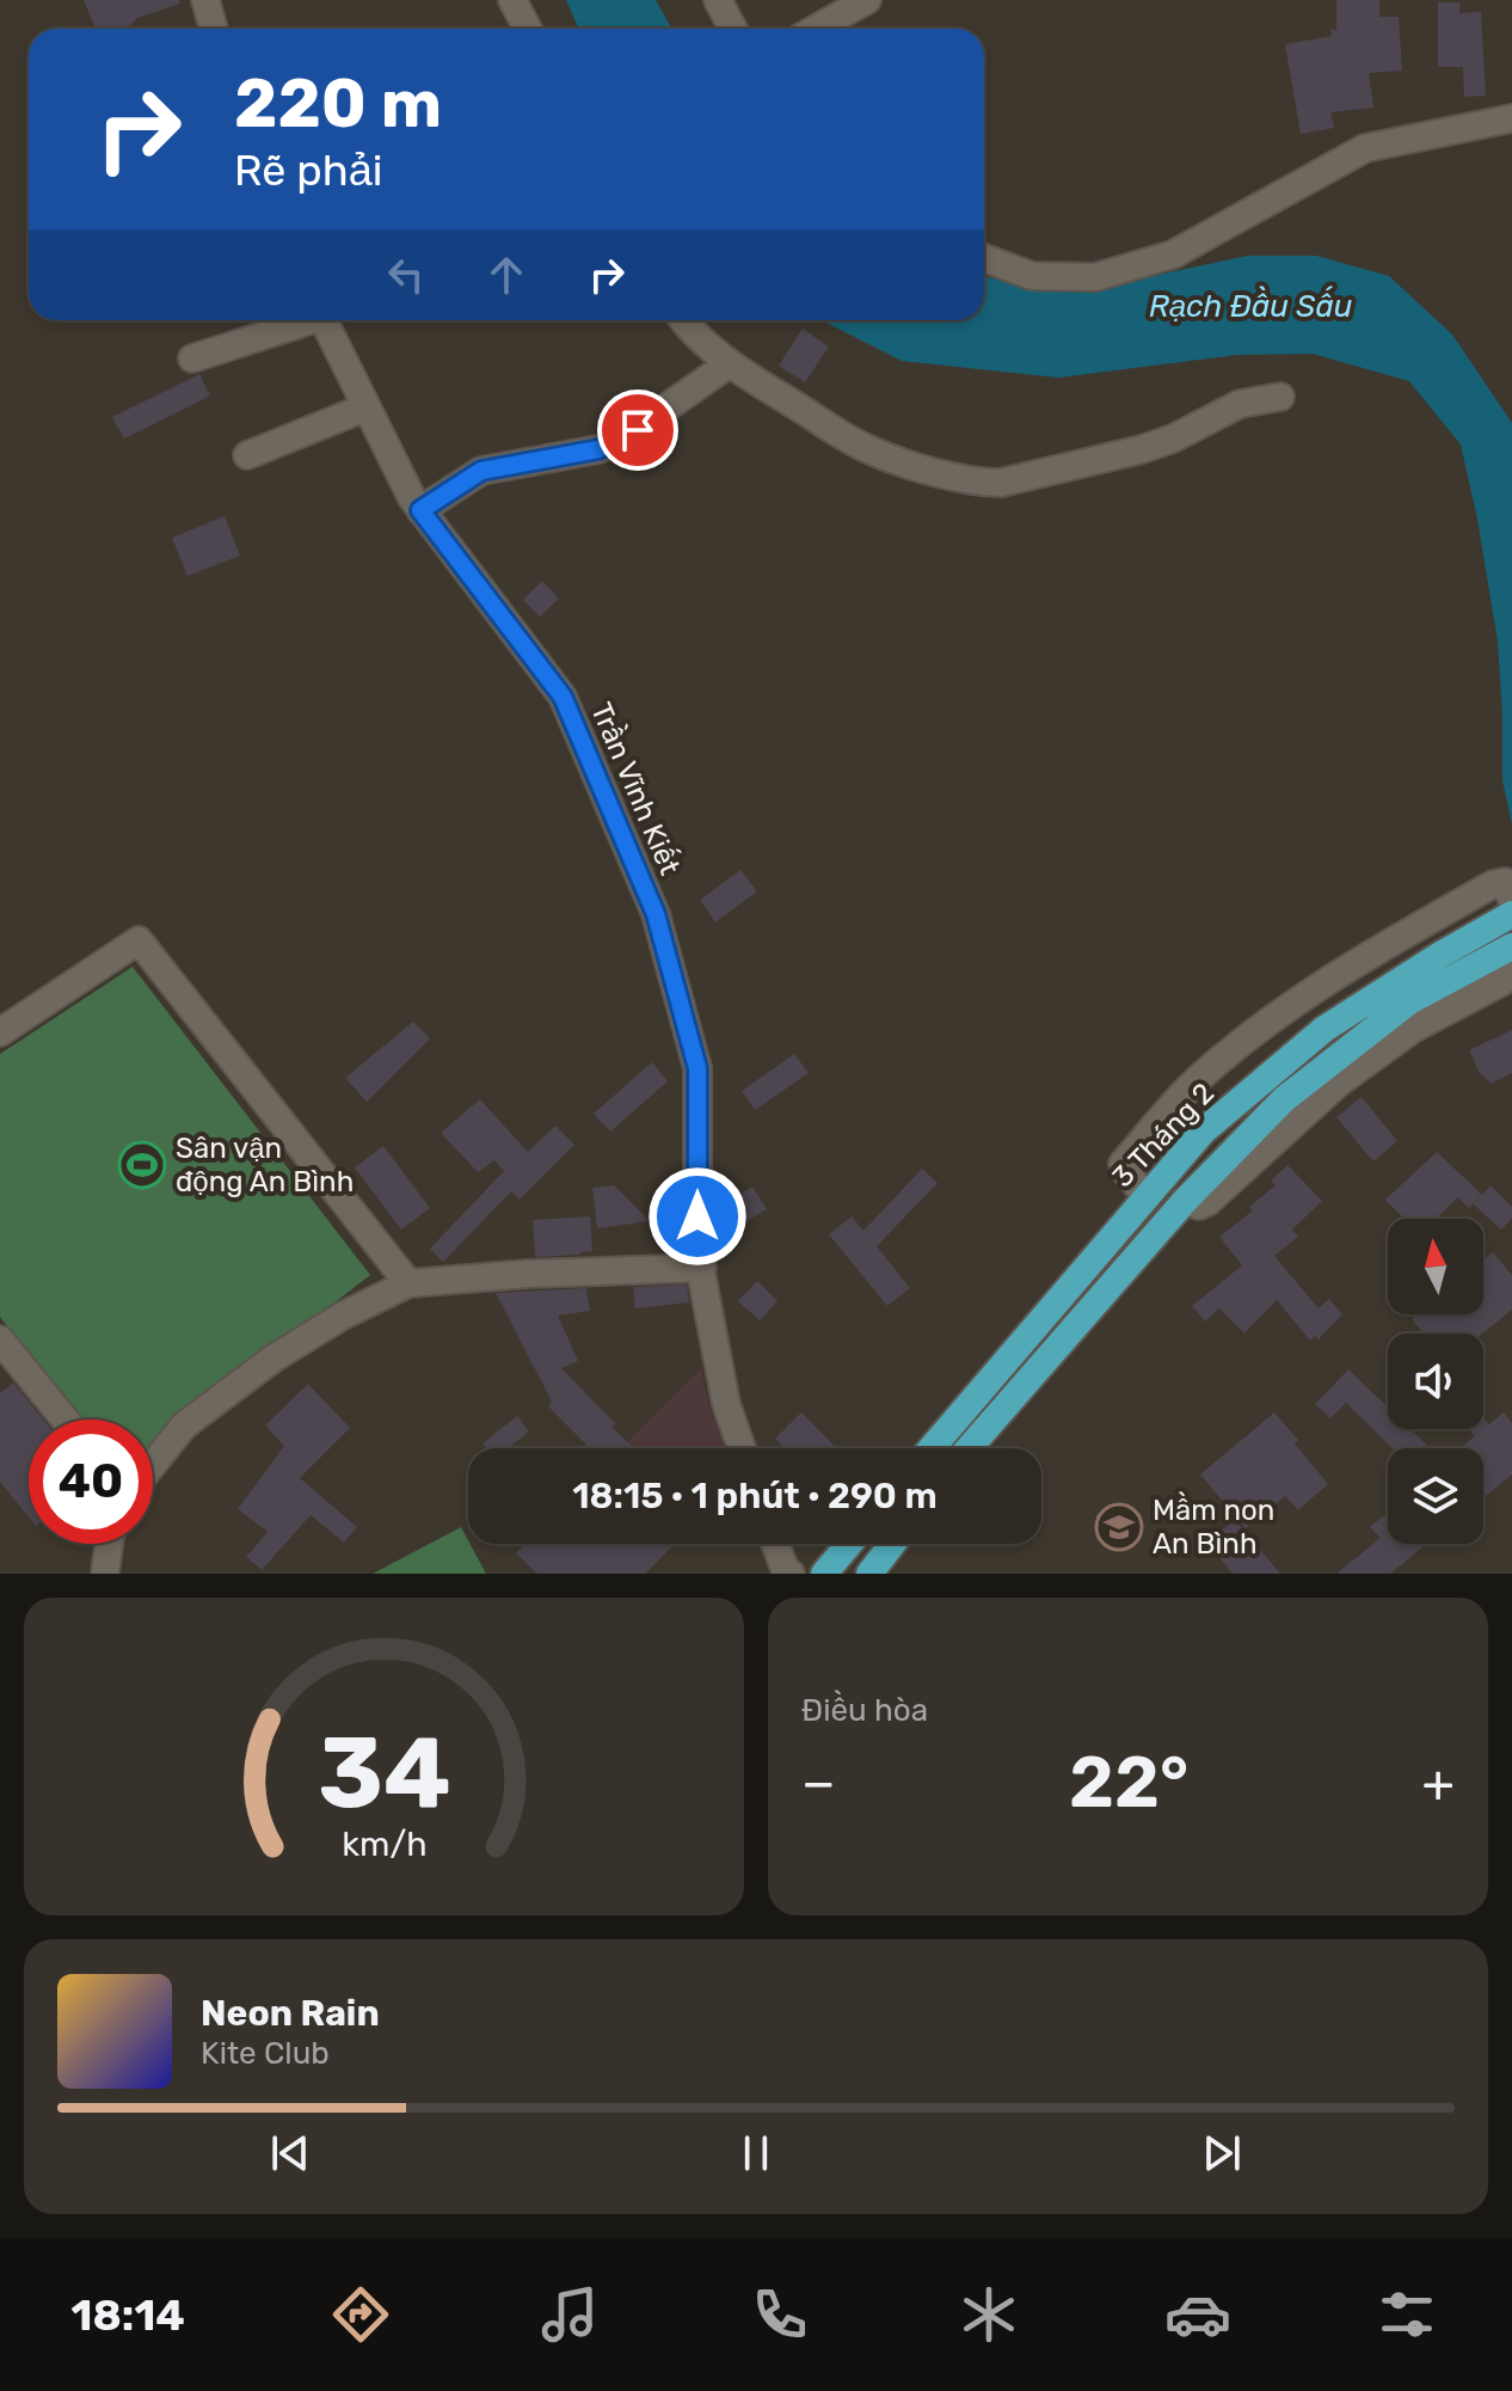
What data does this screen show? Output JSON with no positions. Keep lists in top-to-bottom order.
{
  "streets": {
    "highway": ["3 Tháng 2"],
    "street": ["Trần Vĩnh Kiết"]
  },
  "water": ["Rạch Đầu Sấu"],
  "places": {
    "sports": ["Sân vận động An Bình"],
    "school or university": ["Mầm non An Bình"]
  },
  "north": "top",
  "page": {
    "turn": ["220 m", "Rẽ phải"],
    "limit": "40",
    "trip": "18:15 · 1 phút · 290 m",
    "tile": "Điều hòa",
    "heat": ["−", "22°", "+"],
    "song": ["Neon Rain", "Kite Club"],
    "tabs": "18:14",
    "gauge": ["34", "km/h"]
  }
}
